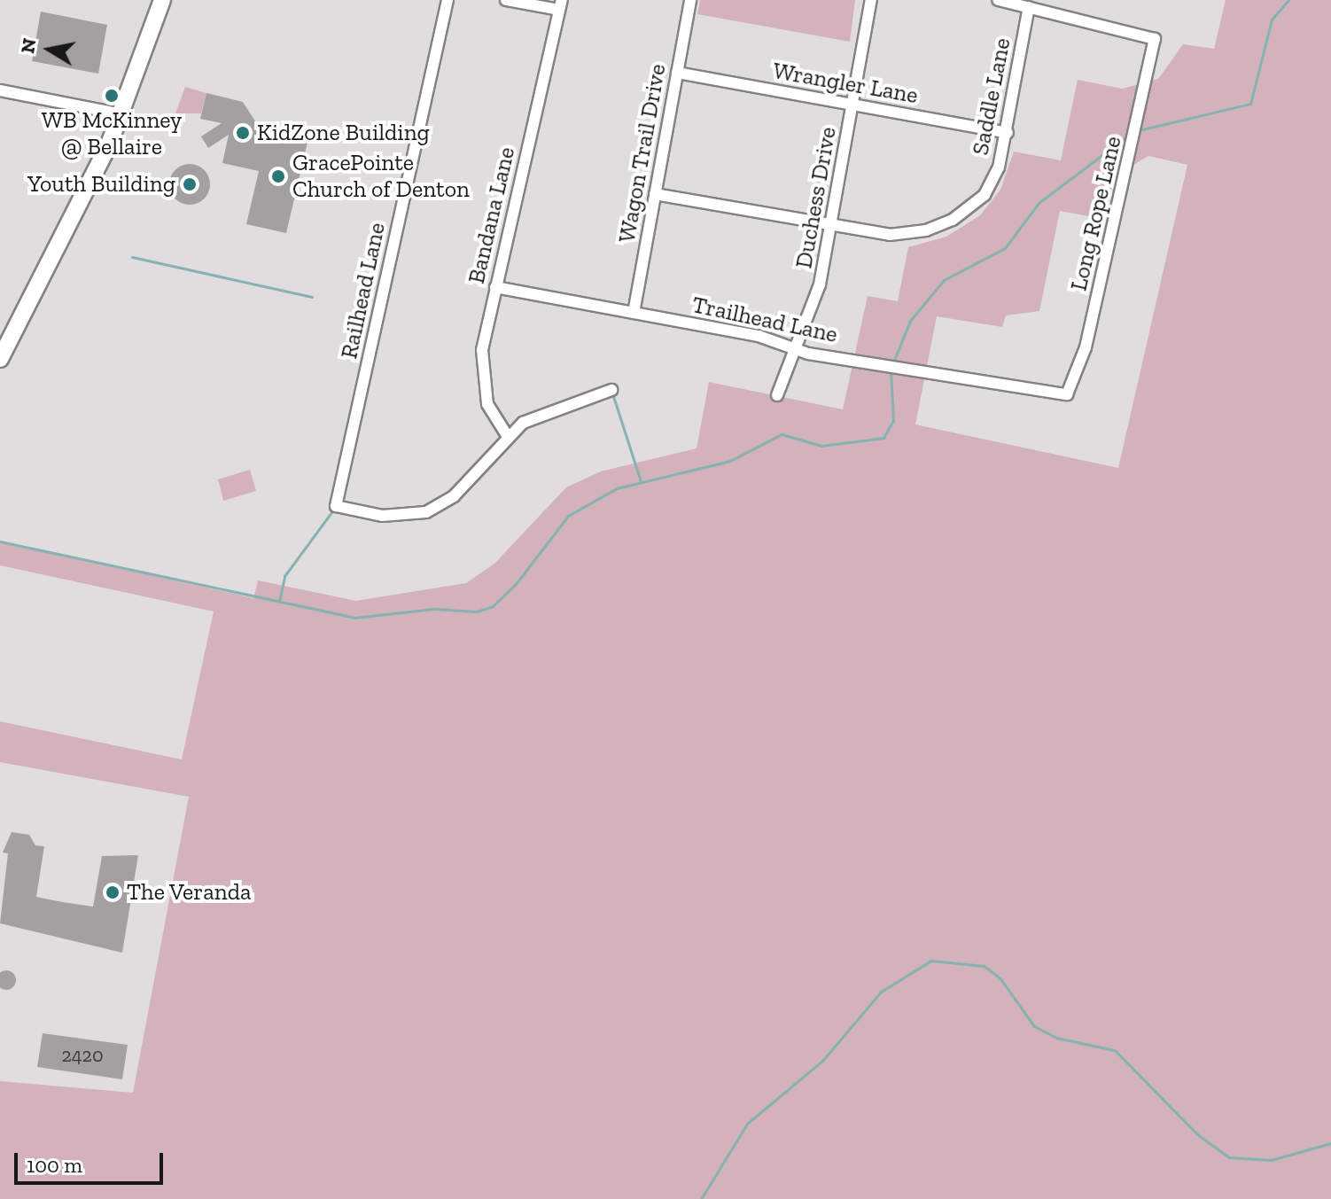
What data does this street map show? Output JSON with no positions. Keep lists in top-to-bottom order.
{
  "streets": {
    "street": [
      "Wrangler Lane",
      "Saddle Lane",
      "Wagon Trail Drive",
      "Duchess Drive",
      "Long Rope Lane",
      "Bandana Lane",
      "Railhead Lane",
      "Trailhead Lane"
    ]
  },
  "crossings": [
    ["Wrangler Lane", "Saddle Lane"],
    ["Wrangler Lane", "Wagon Trail Drive"],
    ["Wrangler Lane", "Duchess Drive"],
    ["Saddle Lane", "Wagon Trail Drive"],
    ["Saddle Lane", "Duchess Drive"],
    ["Saddle Lane", "Long Rope Lane"],
    ["Wagon Trail Drive", "Trailhead Lane"],
    ["Duchess Drive", "Trailhead Lane"],
    ["Long Rope Lane", "Trailhead Lane"],
    ["Bandana Lane", "Railhead Lane"],
    ["Bandana Lane", "Trailhead Lane"]
  ],
  "places": [
    "WB McKinney @ Bellaire",
    "KidZone Building",
    "GracePointe Church of Denton",
    "Youth Building",
    "The Veranda"
  ],
  "house_numbers": ["2420"],
  "scale_bar": "100 m",
  "north": "left"
}
